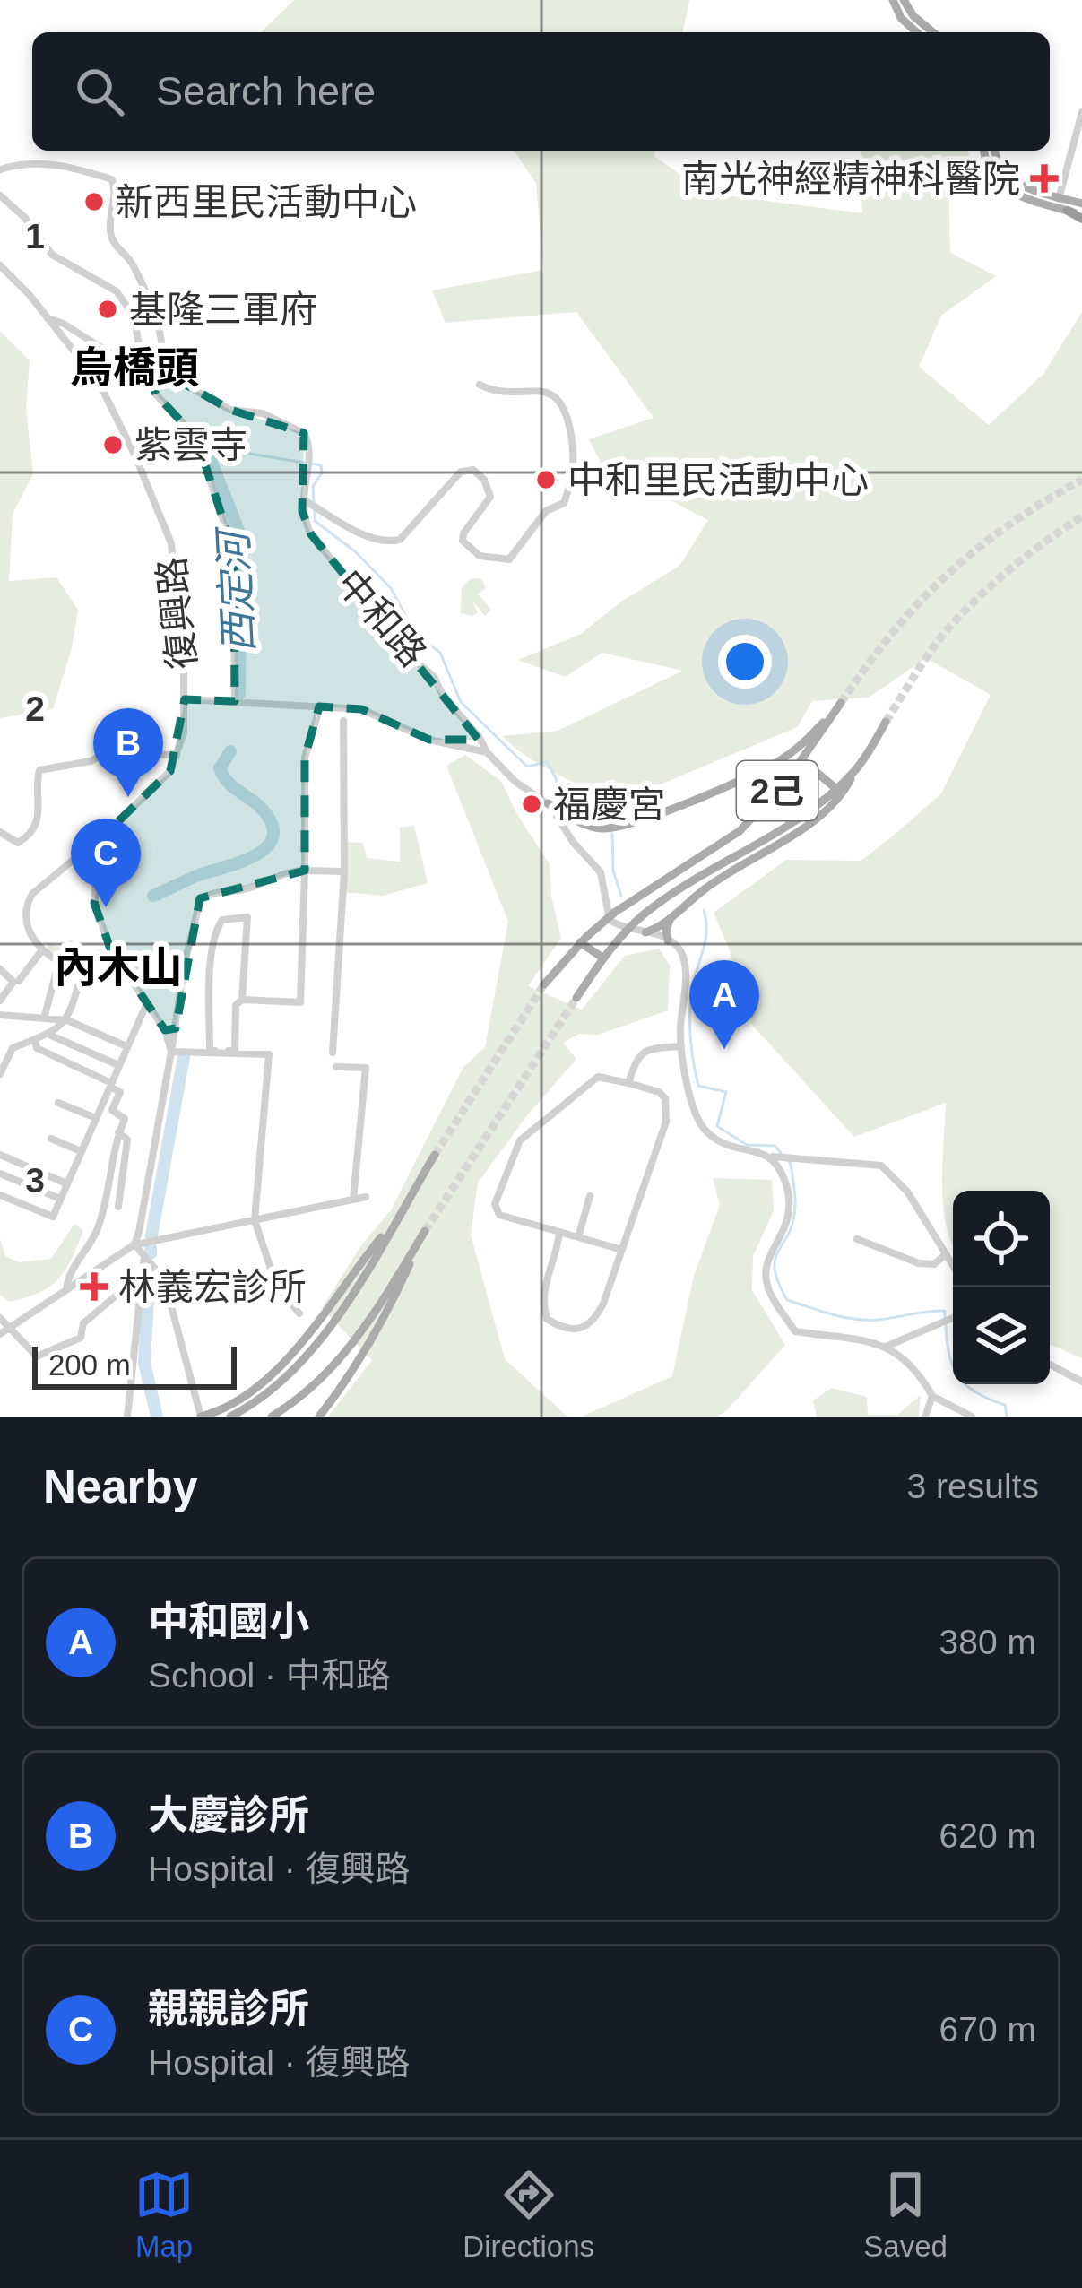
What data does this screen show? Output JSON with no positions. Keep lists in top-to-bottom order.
{
  "streets": {
    "main road": ["2己"],
    "street": ["復興路", "中和路"]
  },
  "crossings": [
    ["復興路", "中和路"]
  ],
  "districts": ["烏橋頭", "內木山"],
  "water": ["西定河"],
  "places": {
    "health": ["南光神經精神科醫院", "林義宏診所"],
    "other": [
      "新西里民活動中心",
      "基隆三軍府",
      "紫雲寺",
      "中和里民活動中心",
      "福慶宮"
    ]
  },
  "scale_bar": "200 m",
  "page": {
    "search": "Search here",
    "pins": ["B", "C", "A"],
    "scale": "200 m",
    "heading": ["Nearby", "3 results"],
    "list": [
      {
        "mark": "A",
        "name": "中和國小",
        "note": "School · 中和路",
        "value": "380 m"
      },
      {
        "mark": "B",
        "name": "大慶診所",
        "note": "Hospital · 復興路",
        "value": "620 m"
      },
      {
        "mark": "C",
        "name": "親親診所",
        "note": "Hospital · 復興路",
        "value": "670 m"
      }
    ],
    "nav": ["Map", "Directions", "Saved"]
  },
  "grid": {
    "rows": ["1", "2", "3"]
  }
}
